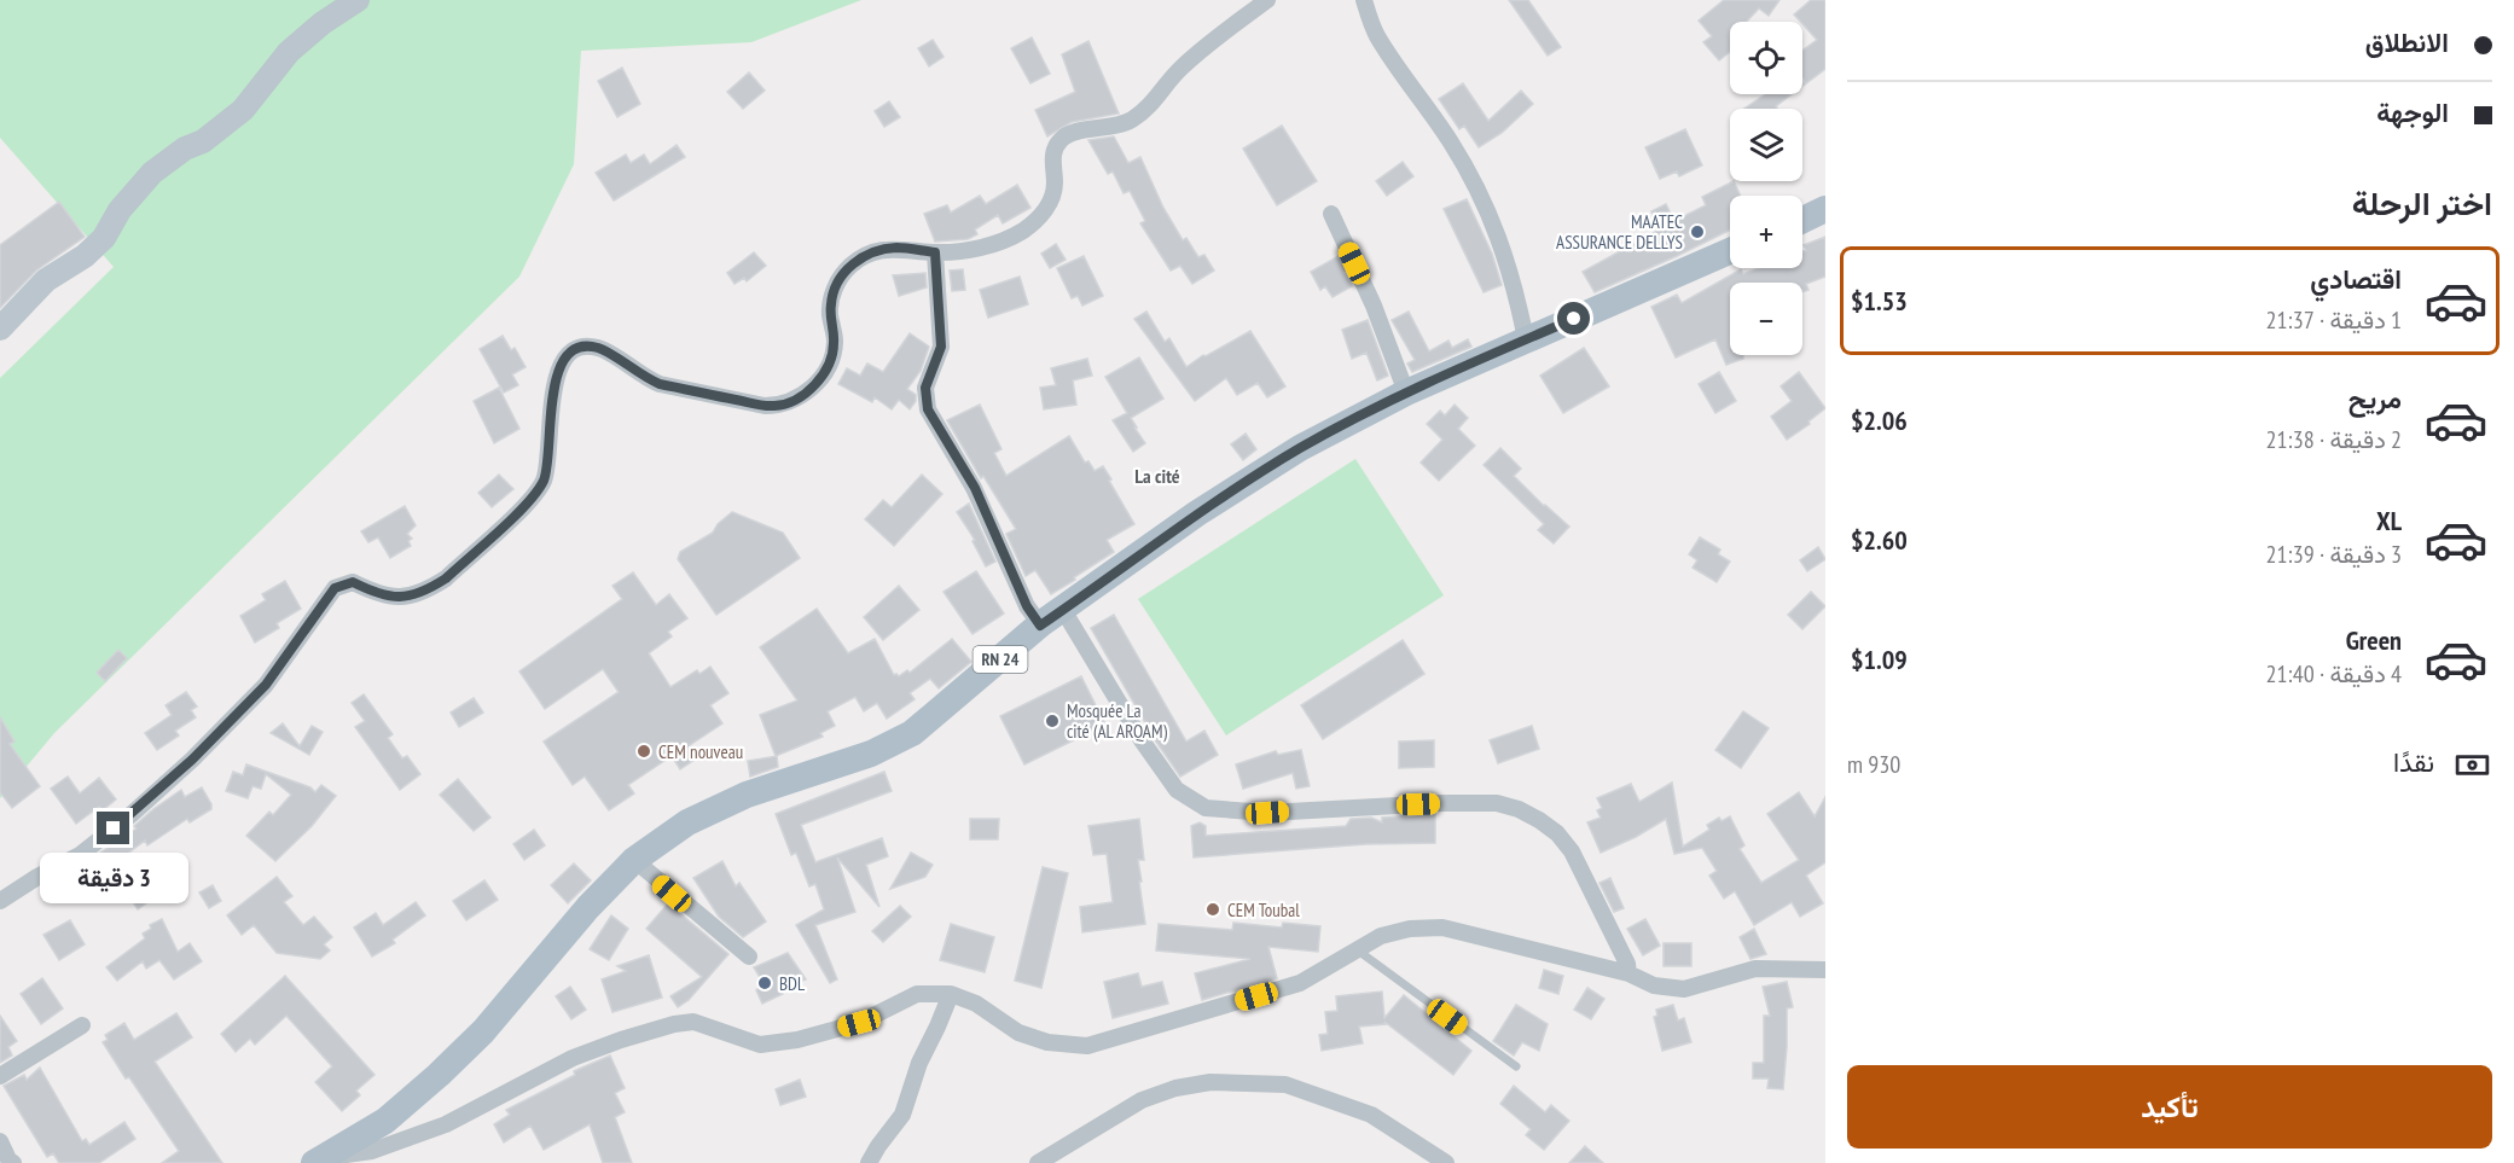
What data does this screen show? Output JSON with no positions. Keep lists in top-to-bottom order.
{
  "streets": {
    "main road": ["RN 24"]
  },
  "districts": ["La cité"],
  "places": [
    "MAATEC ASSURANCE DELLYS",
    "Mosquée La cité (AL ARQAM)",
    "CEM nouveau",
    "CEM Toubal",
    "BDL"
  ],
  "page": {
    "banner": ["الانطلاق", "الوجهة"],
    "map_buttons": ["+", "−"],
    "heading": "اختر الرحلة",
    "list": [
      {
        "name": "اقتصادي",
        "note": "1 دقيقة · 21:37",
        "value": "$1.53"
      },
      {
        "name": "مريح",
        "note": "2 دقيقة · 21:38",
        "value": "$2.06"
      },
      {
        "name": "XL",
        "note": "3 دقيقة · 21:39",
        "value": "$2.60"
      },
      {
        "name": "Green",
        "note": "4 دقيقة · 21:40",
        "value": "$1.09"
      }
    ],
    "pay": ["نقدًا", "930 m"],
    "bubble": "3 دقيقة",
    "buttons": "تأكيد"
  }
}
